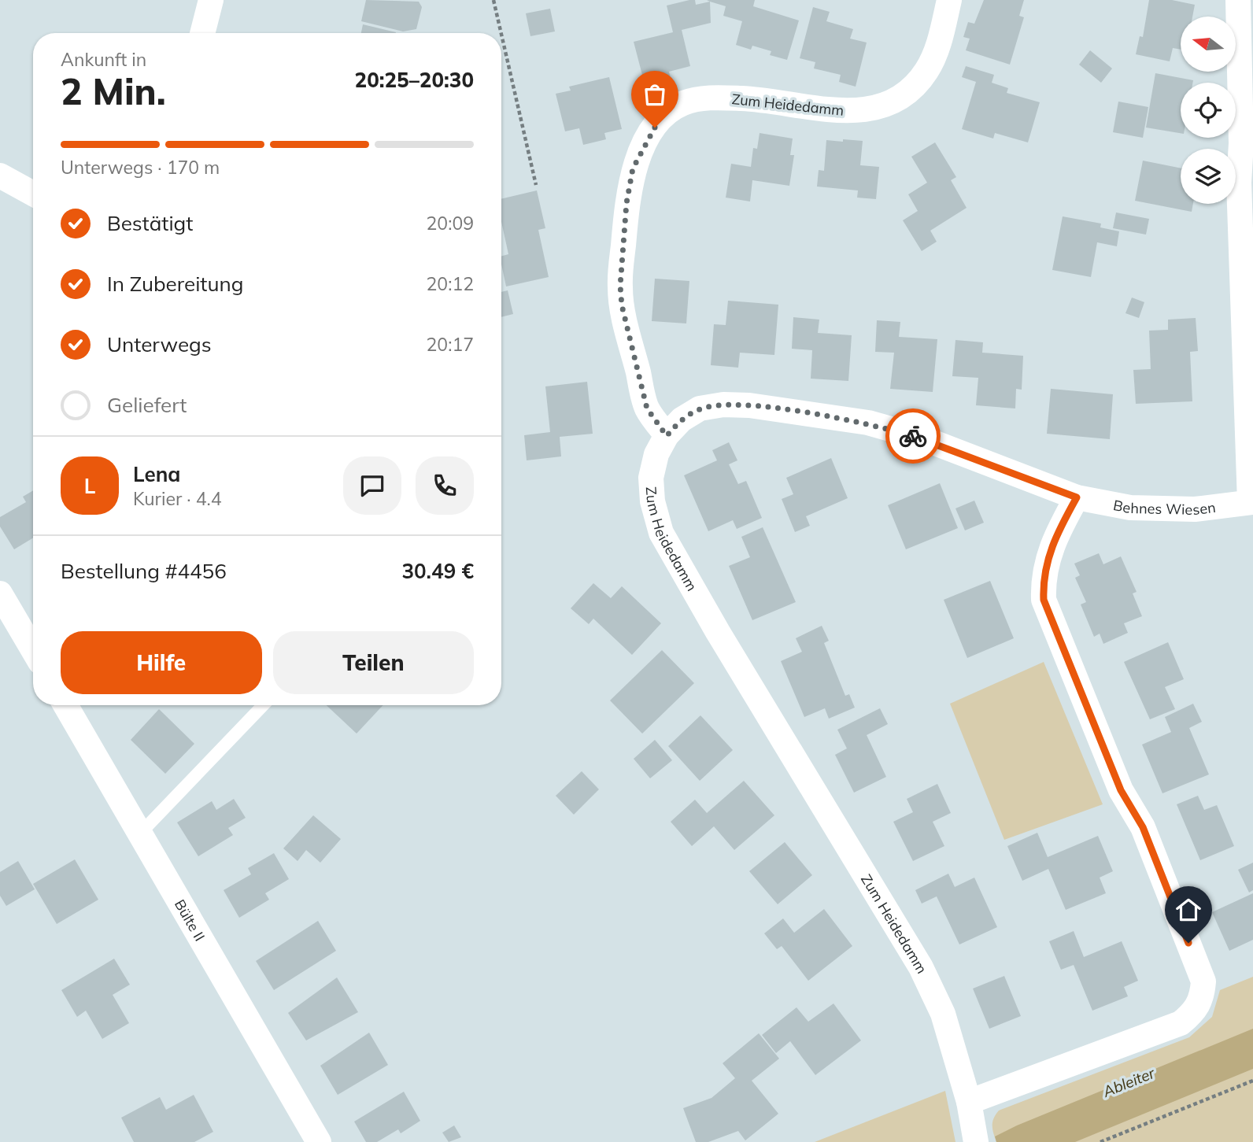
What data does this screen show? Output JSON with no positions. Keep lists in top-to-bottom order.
{
  "streets": {
    "street": ["Zum Heidedamm", "Behnes Wiesen", "Bülte II"]
  },
  "crossings": [
    ["Zum Heidedamm", "Behnes Wiesen"]
  ],
  "water": ["Ableiter"],
  "north": "left",
  "page": {
    "heading": ["2 Min.", "Ankunft in", "20:25–20:30"],
    "panel": [
      "Lena",
      "Kurier · 4.4",
      "Bestellung #4456",
      "30.49 €"
    ],
    "bar": "Unterwegs · 170 m",
    "list": [
      ["Bestätigt", "20:09"],
      ["In Zubereitung", "20:12"],
      ["Unterwegs", "20:17"],
      "Geliefert"
    ],
    "round": "L",
    "buttons": ["Hilfe", "Teilen"]
  }
}
